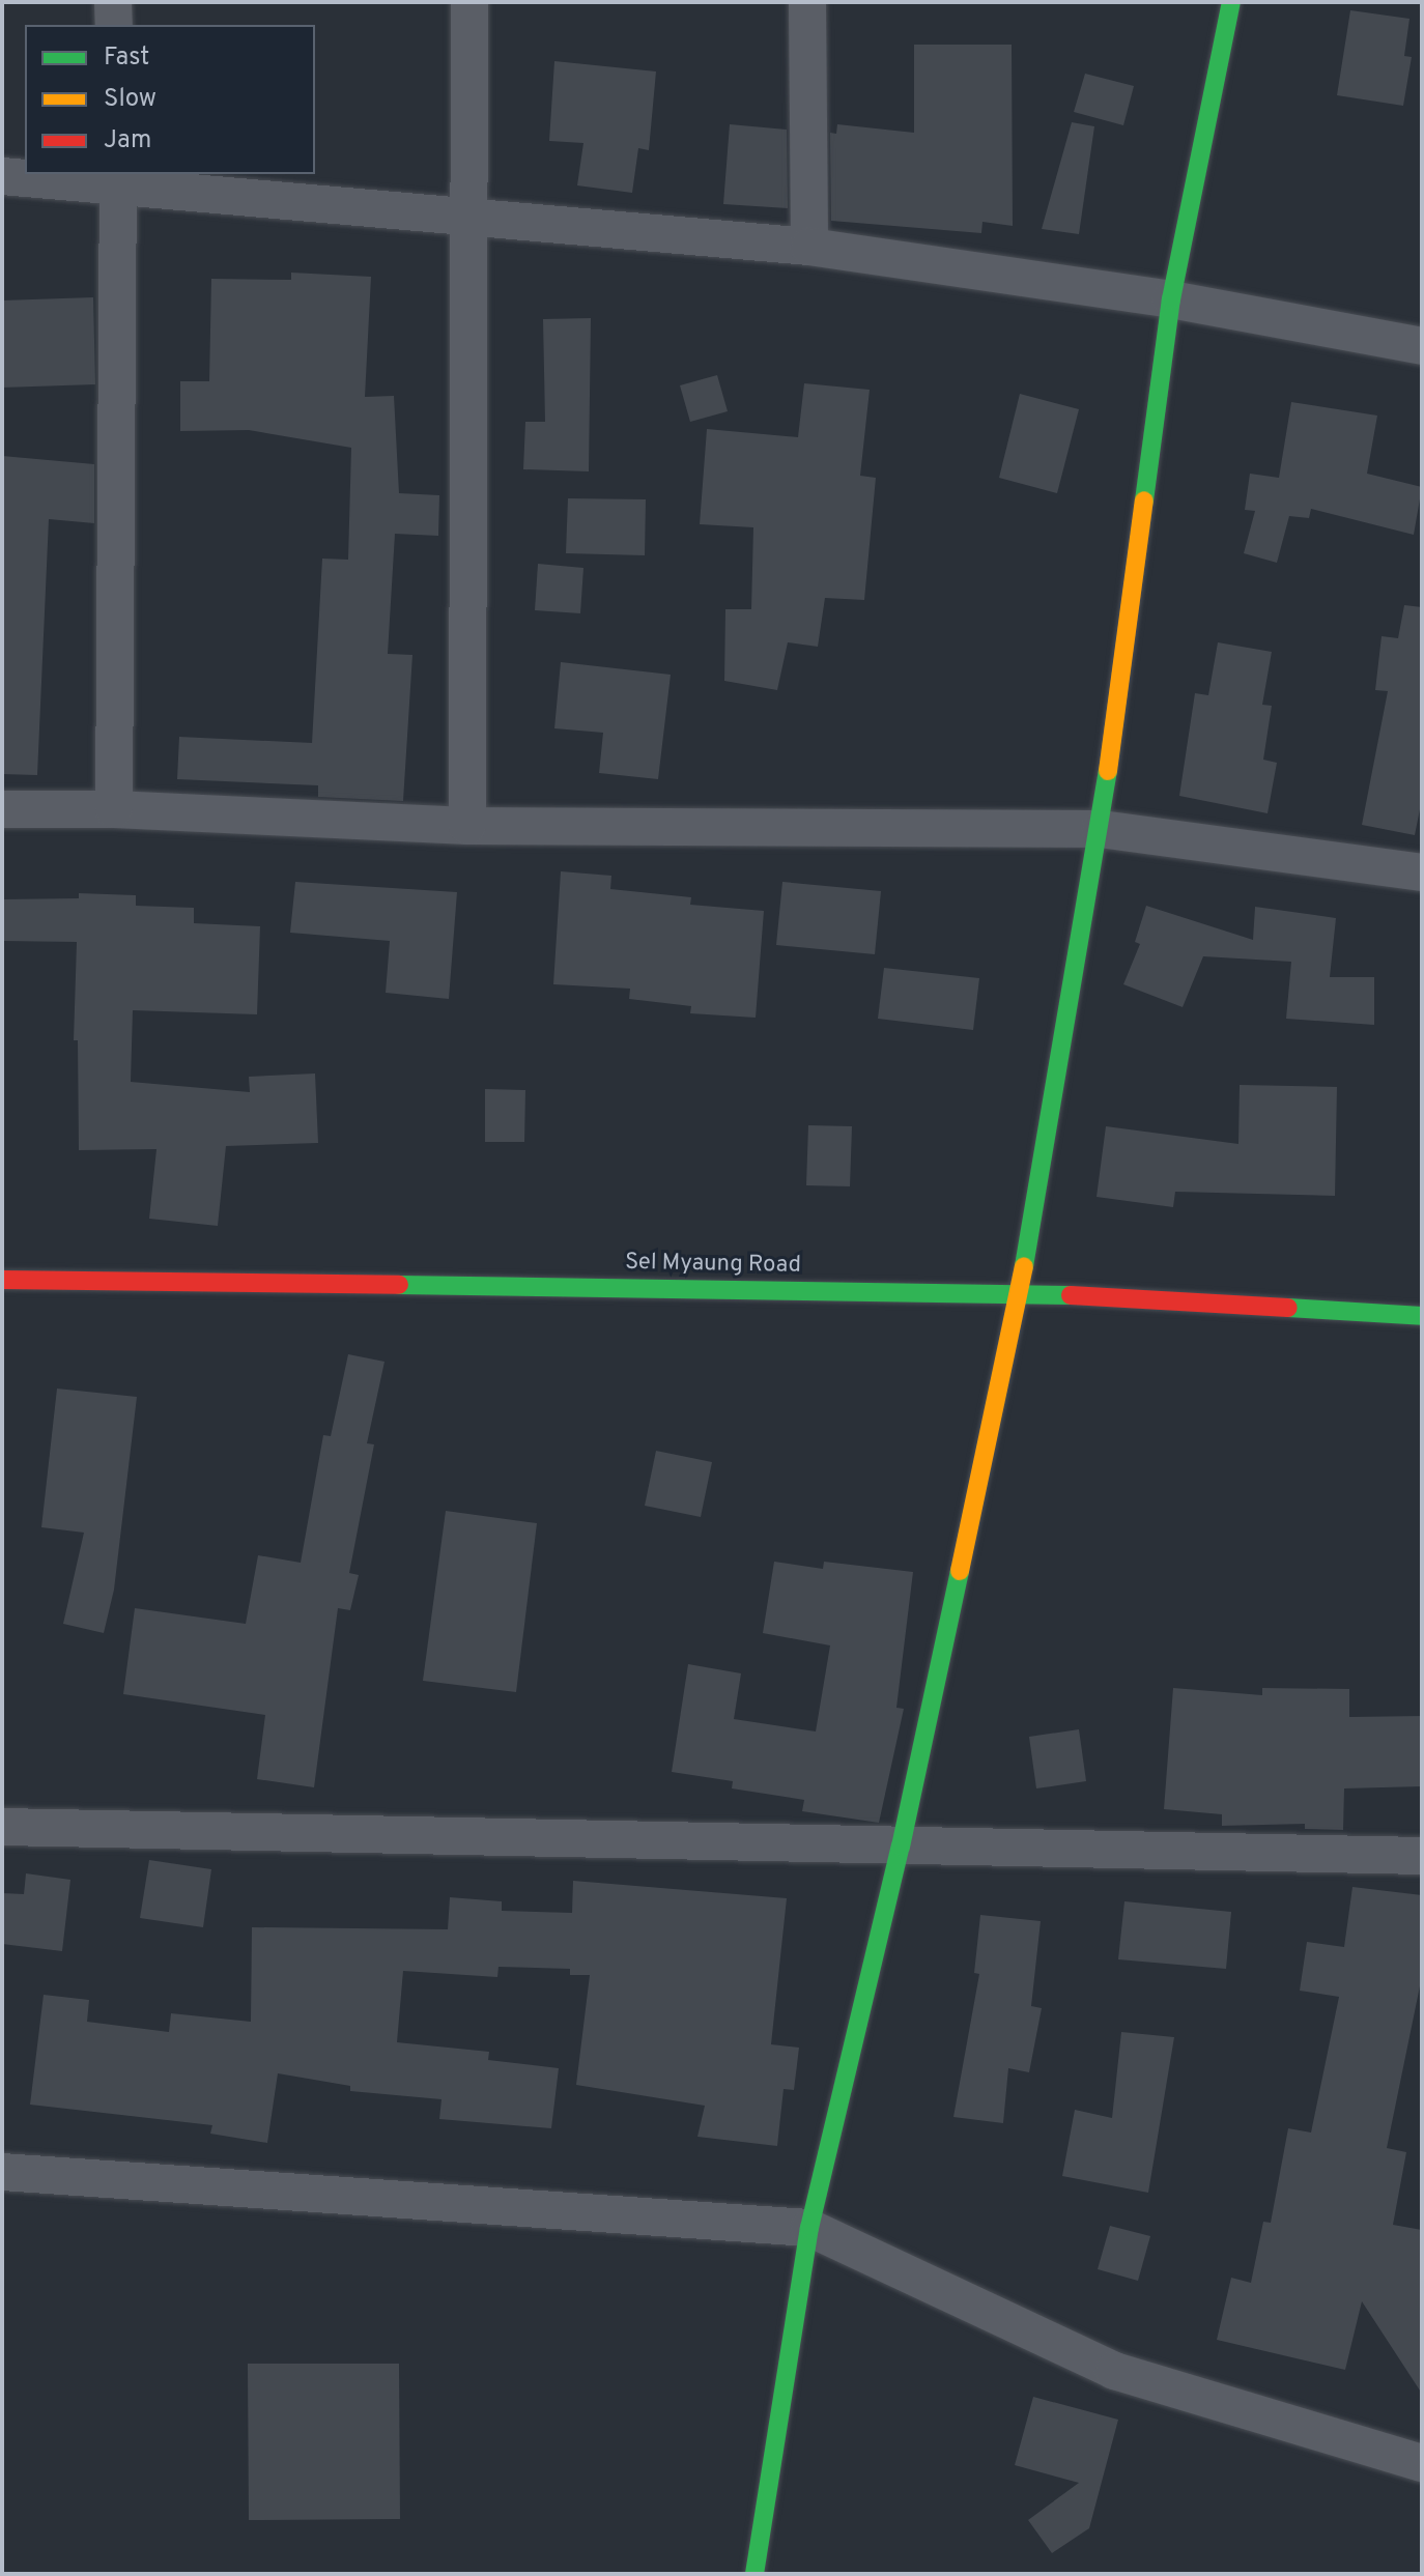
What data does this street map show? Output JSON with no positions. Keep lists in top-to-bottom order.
{
  "streets": {
    "street": ["Sel Myaung Road"]
  },
  "legend": ["Fast", "Slow", "Jam"]
}
